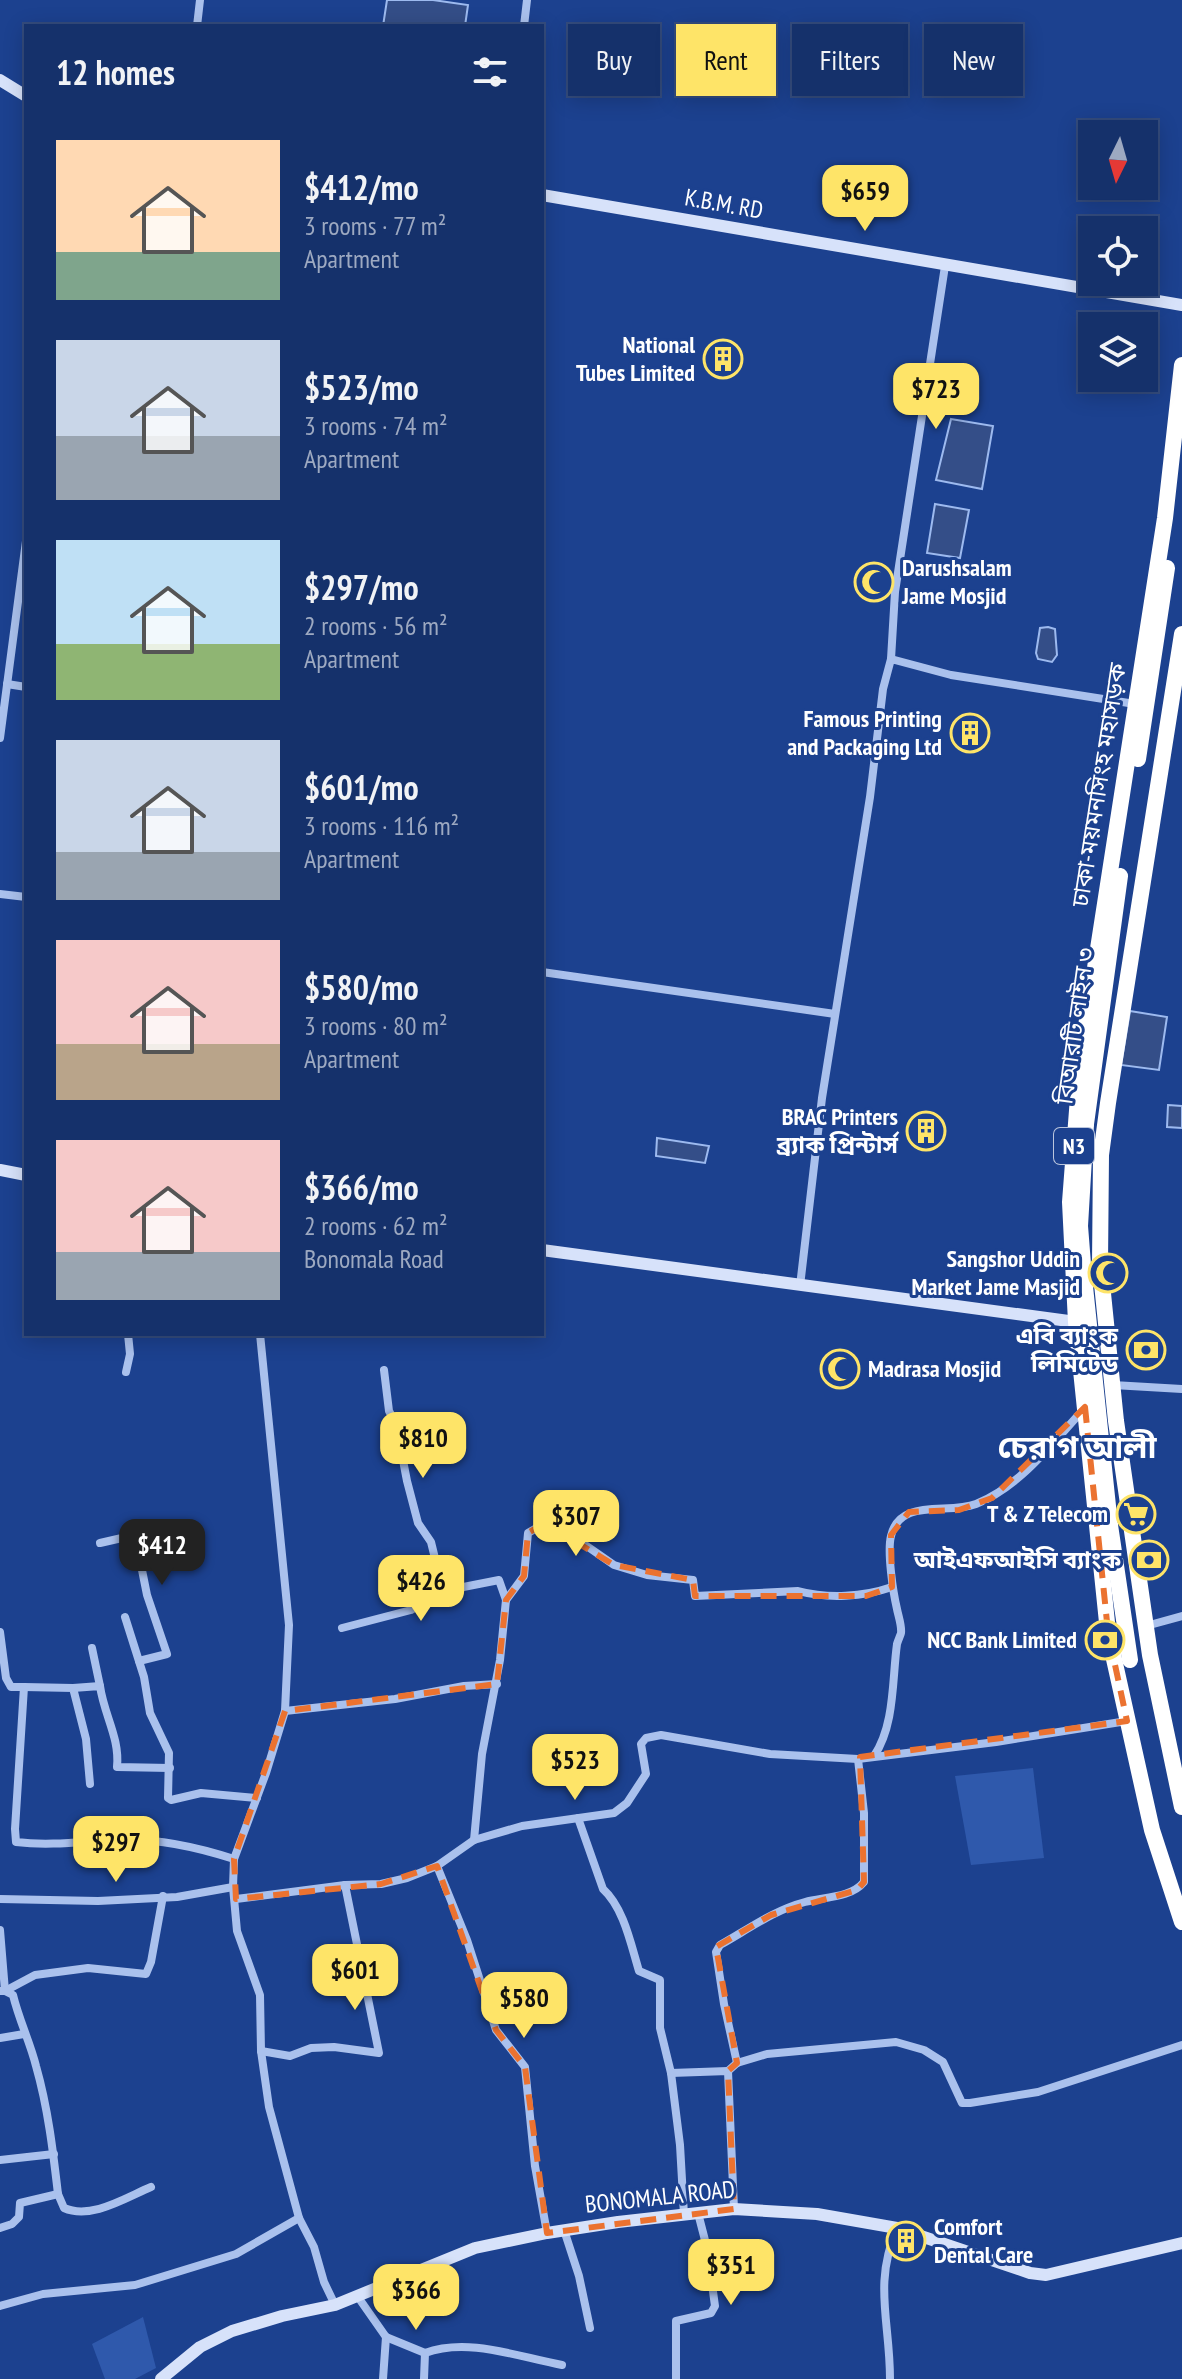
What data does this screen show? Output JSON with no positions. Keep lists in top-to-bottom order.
{
  "streets": {
    "highway": ["ঢাকা-ময়মনসিংহ মহাসড়ক", "বিআরটি লাইন ৩", "N3"],
    "street": ["K.B.M. RD", "BONOMALA ROAD"]
  },
  "districts": ["চেরাগ আলী"],
  "places": {
    "building": [
      "National Tubes Limited",
      "Famous Printing and Packaging Ltd",
      "BRAC Printers ব্র্যাক প্রিন্টার্স",
      "Comfort Dental Care"
    ],
    "mosque": ["Darushsalam Jame Mosjid", "Sangshor Uddin Market Jame Masjid", "Madrasa Mosjid"],
    "bank": ["এবি ব্যাংক লিমিটেড", "আইএফআইসি ব্যাংক", "NCC Bank Limited"],
    "supermarket": ["T & Z Telecom"]
  },
  "north": "bottom",
  "page": {
    "chip": [
      "Buy",
      "Rent",
      "Filters",
      "New"
    ],
    "heading": "12 homes",
    "list": [
      {
        "name": "$412/mo",
        "note": "3 rooms · 77 m² · Apartment"
      },
      {
        "name": "$523/mo",
        "note": "3 rooms · 74 m² · Apartment"
      },
      {
        "name": "$297/mo",
        "note": "2 rooms · 56 m² · Apartment"
      },
      {
        "name": "$601/mo",
        "note": "3 rooms · 116 m² · Apartment"
      },
      {
        "name": "$580/mo",
        "note": "3 rooms · 80 m² · Apartment"
      },
      {
        "name": "$366/mo",
        "note": "2 rooms · 62 m² · Bonomala Road"
      }
    ],
    "price": [
      "$659",
      "$723",
      "$810",
      "$307",
      "$412",
      "$426",
      "$523",
      "$297",
      "$601",
      "$580",
      "$351",
      "$366"
    ]
  }
}
